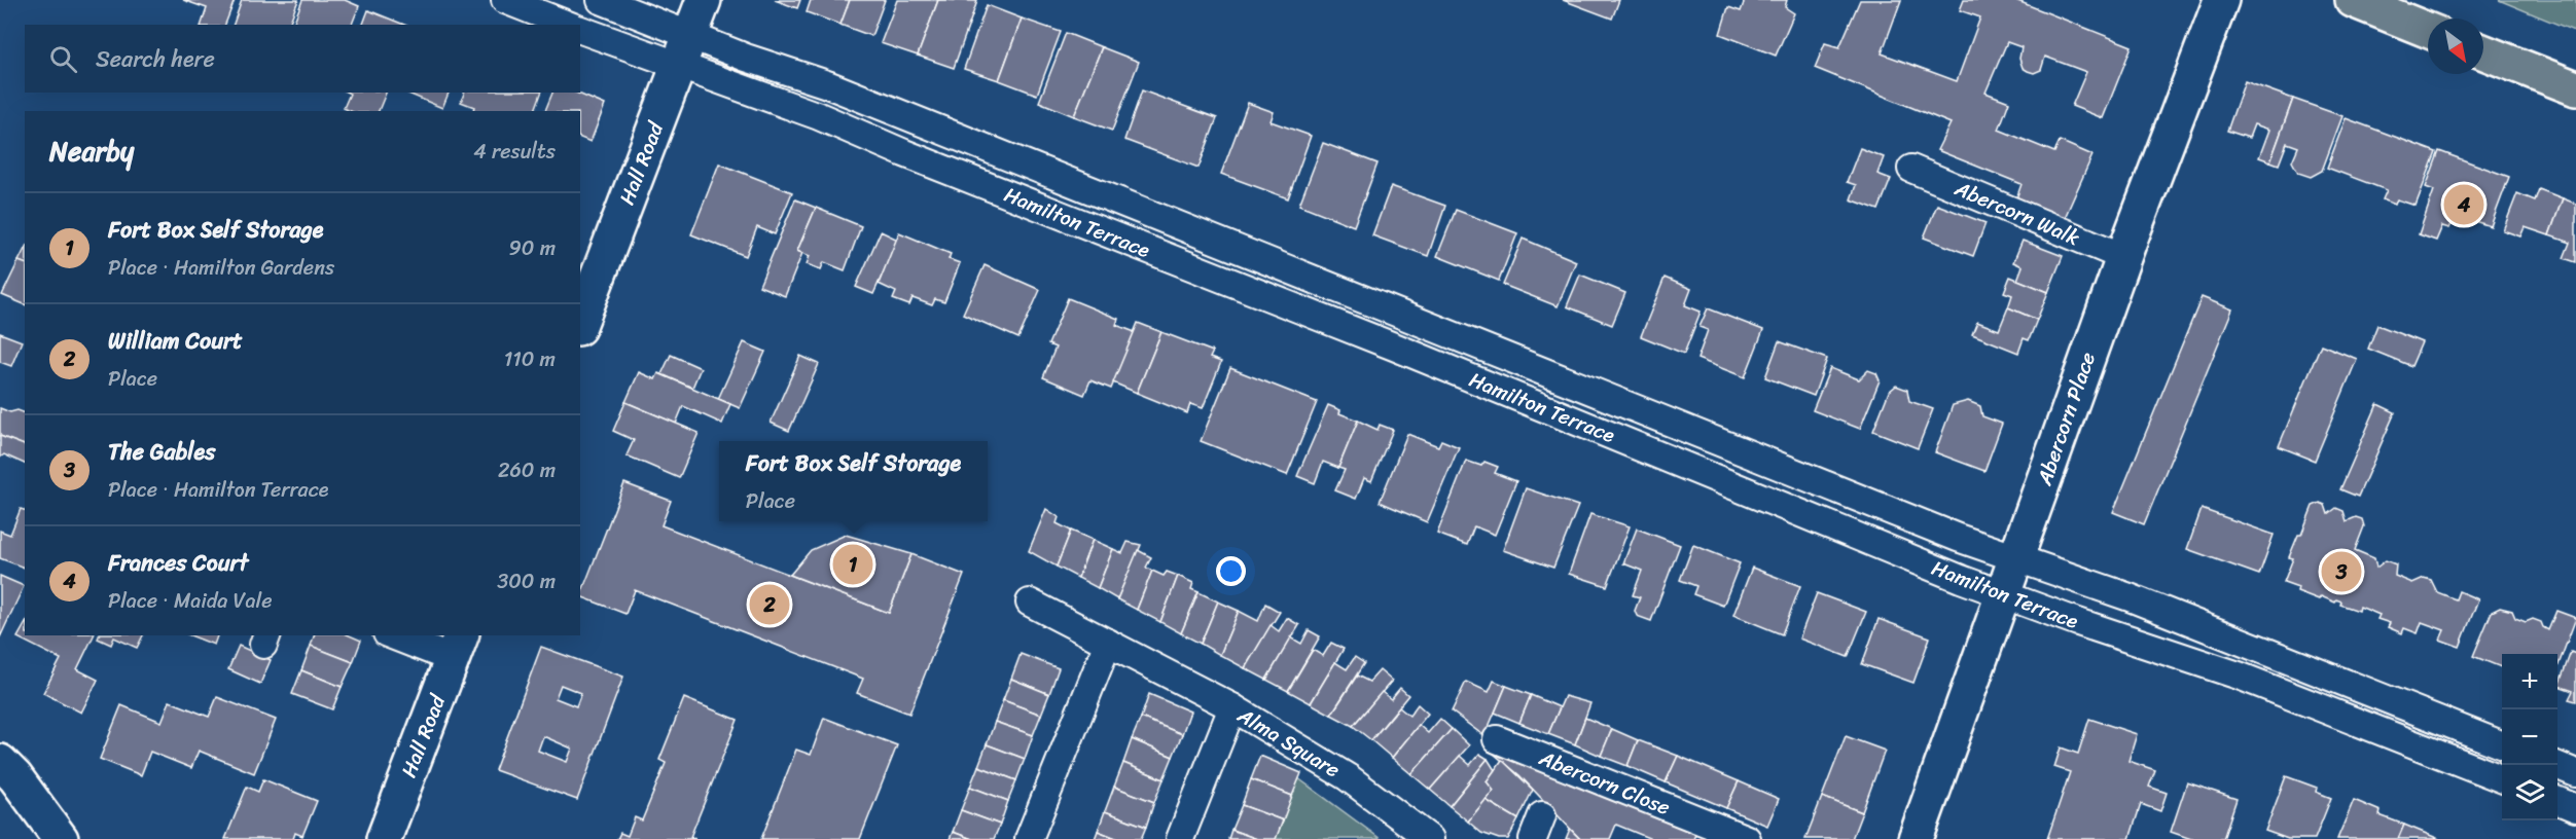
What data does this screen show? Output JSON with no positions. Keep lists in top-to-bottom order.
{
  "streets": {
    "street": [
      "Hall Road",
      "Abercorn Walk",
      "Hamilton Terrace",
      "Abercorn Place",
      "Alma Square",
      "Abercorn Close"
    ]
  },
  "crossings": [
    ["Hall Road", "Hamilton Terrace"],
    ["Abercorn Walk", "Abercorn Place"],
    ["Hamilton Terrace", "Abercorn Place"]
  ],
  "north": "bottom right",
  "page": {
    "search": "Search here",
    "heading": ["Nearby", "4 results"],
    "pins": [
      "4",
      "1",
      "3",
      "2"
    ],
    "list": [
      {
        "mark": "1",
        "name": "Fort Box Self Storage",
        "note": "Place · Hamilton Gardens",
        "value": "90 m"
      },
      {
        "mark": "2",
        "name": "William Court",
        "note": "Place",
        "value": "110 m"
      },
      {
        "mark": "3",
        "name": "The Gables",
        "note": "Place · Hamilton Terrace",
        "value": "260 m"
      },
      {
        "mark": "4",
        "name": "Frances Court",
        "note": "Place · Maida Vale",
        "value": "300 m"
      }
    ],
    "popup": ["Fort Box Self Storage", "Place"],
    "map_buttons": ["+", "−"]
  }
}
